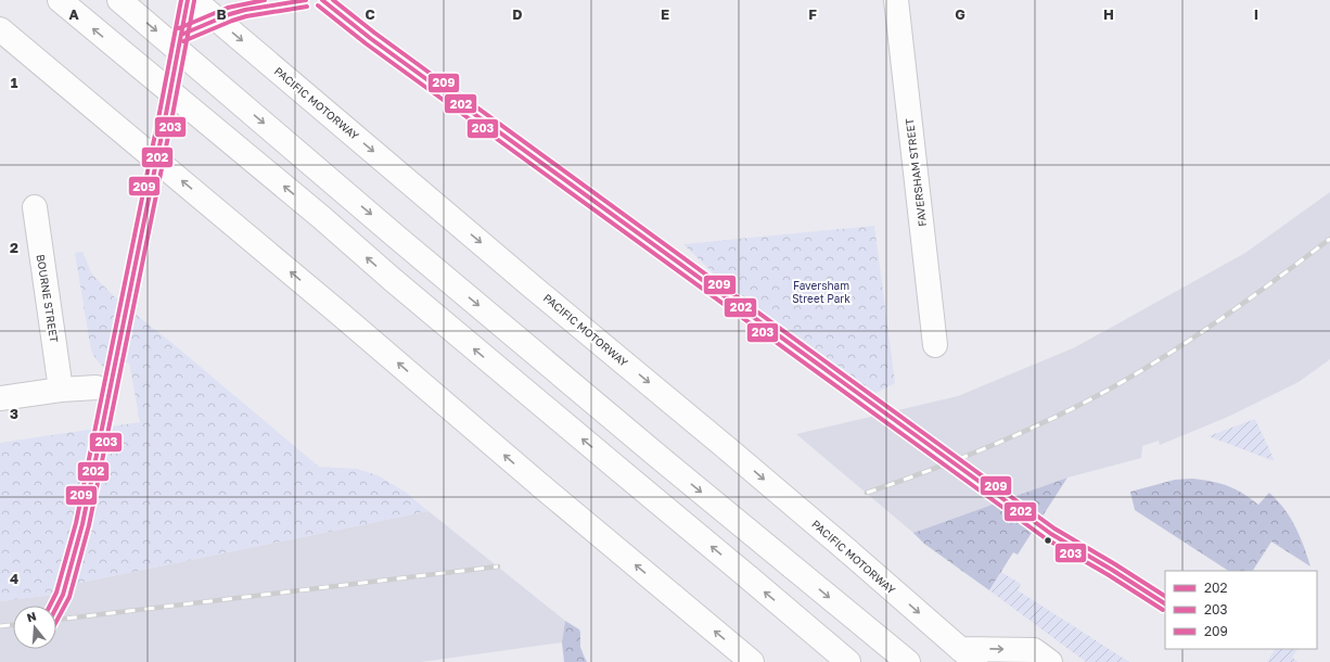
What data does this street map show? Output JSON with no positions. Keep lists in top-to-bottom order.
{
  "streets": {
    "main road": ["PACIFIC MOTORWAY", "FAVERSHAM STREET", "BOURNE STREET"]
  },
  "parks": ["Faversham Street Park"],
  "lines": ["transit line 202", "transit line 209", "transit line 203"],
  "legend": ["202", "203", "209"],
  "north": "top",
  "grid": {
    "columns": [
      "A",
      "B",
      "C",
      "D",
      "E",
      "F",
      "G",
      "H",
      "I"
    ],
    "rows": [
      "1",
      "2",
      "3",
      "4"
    ]
  }
}
